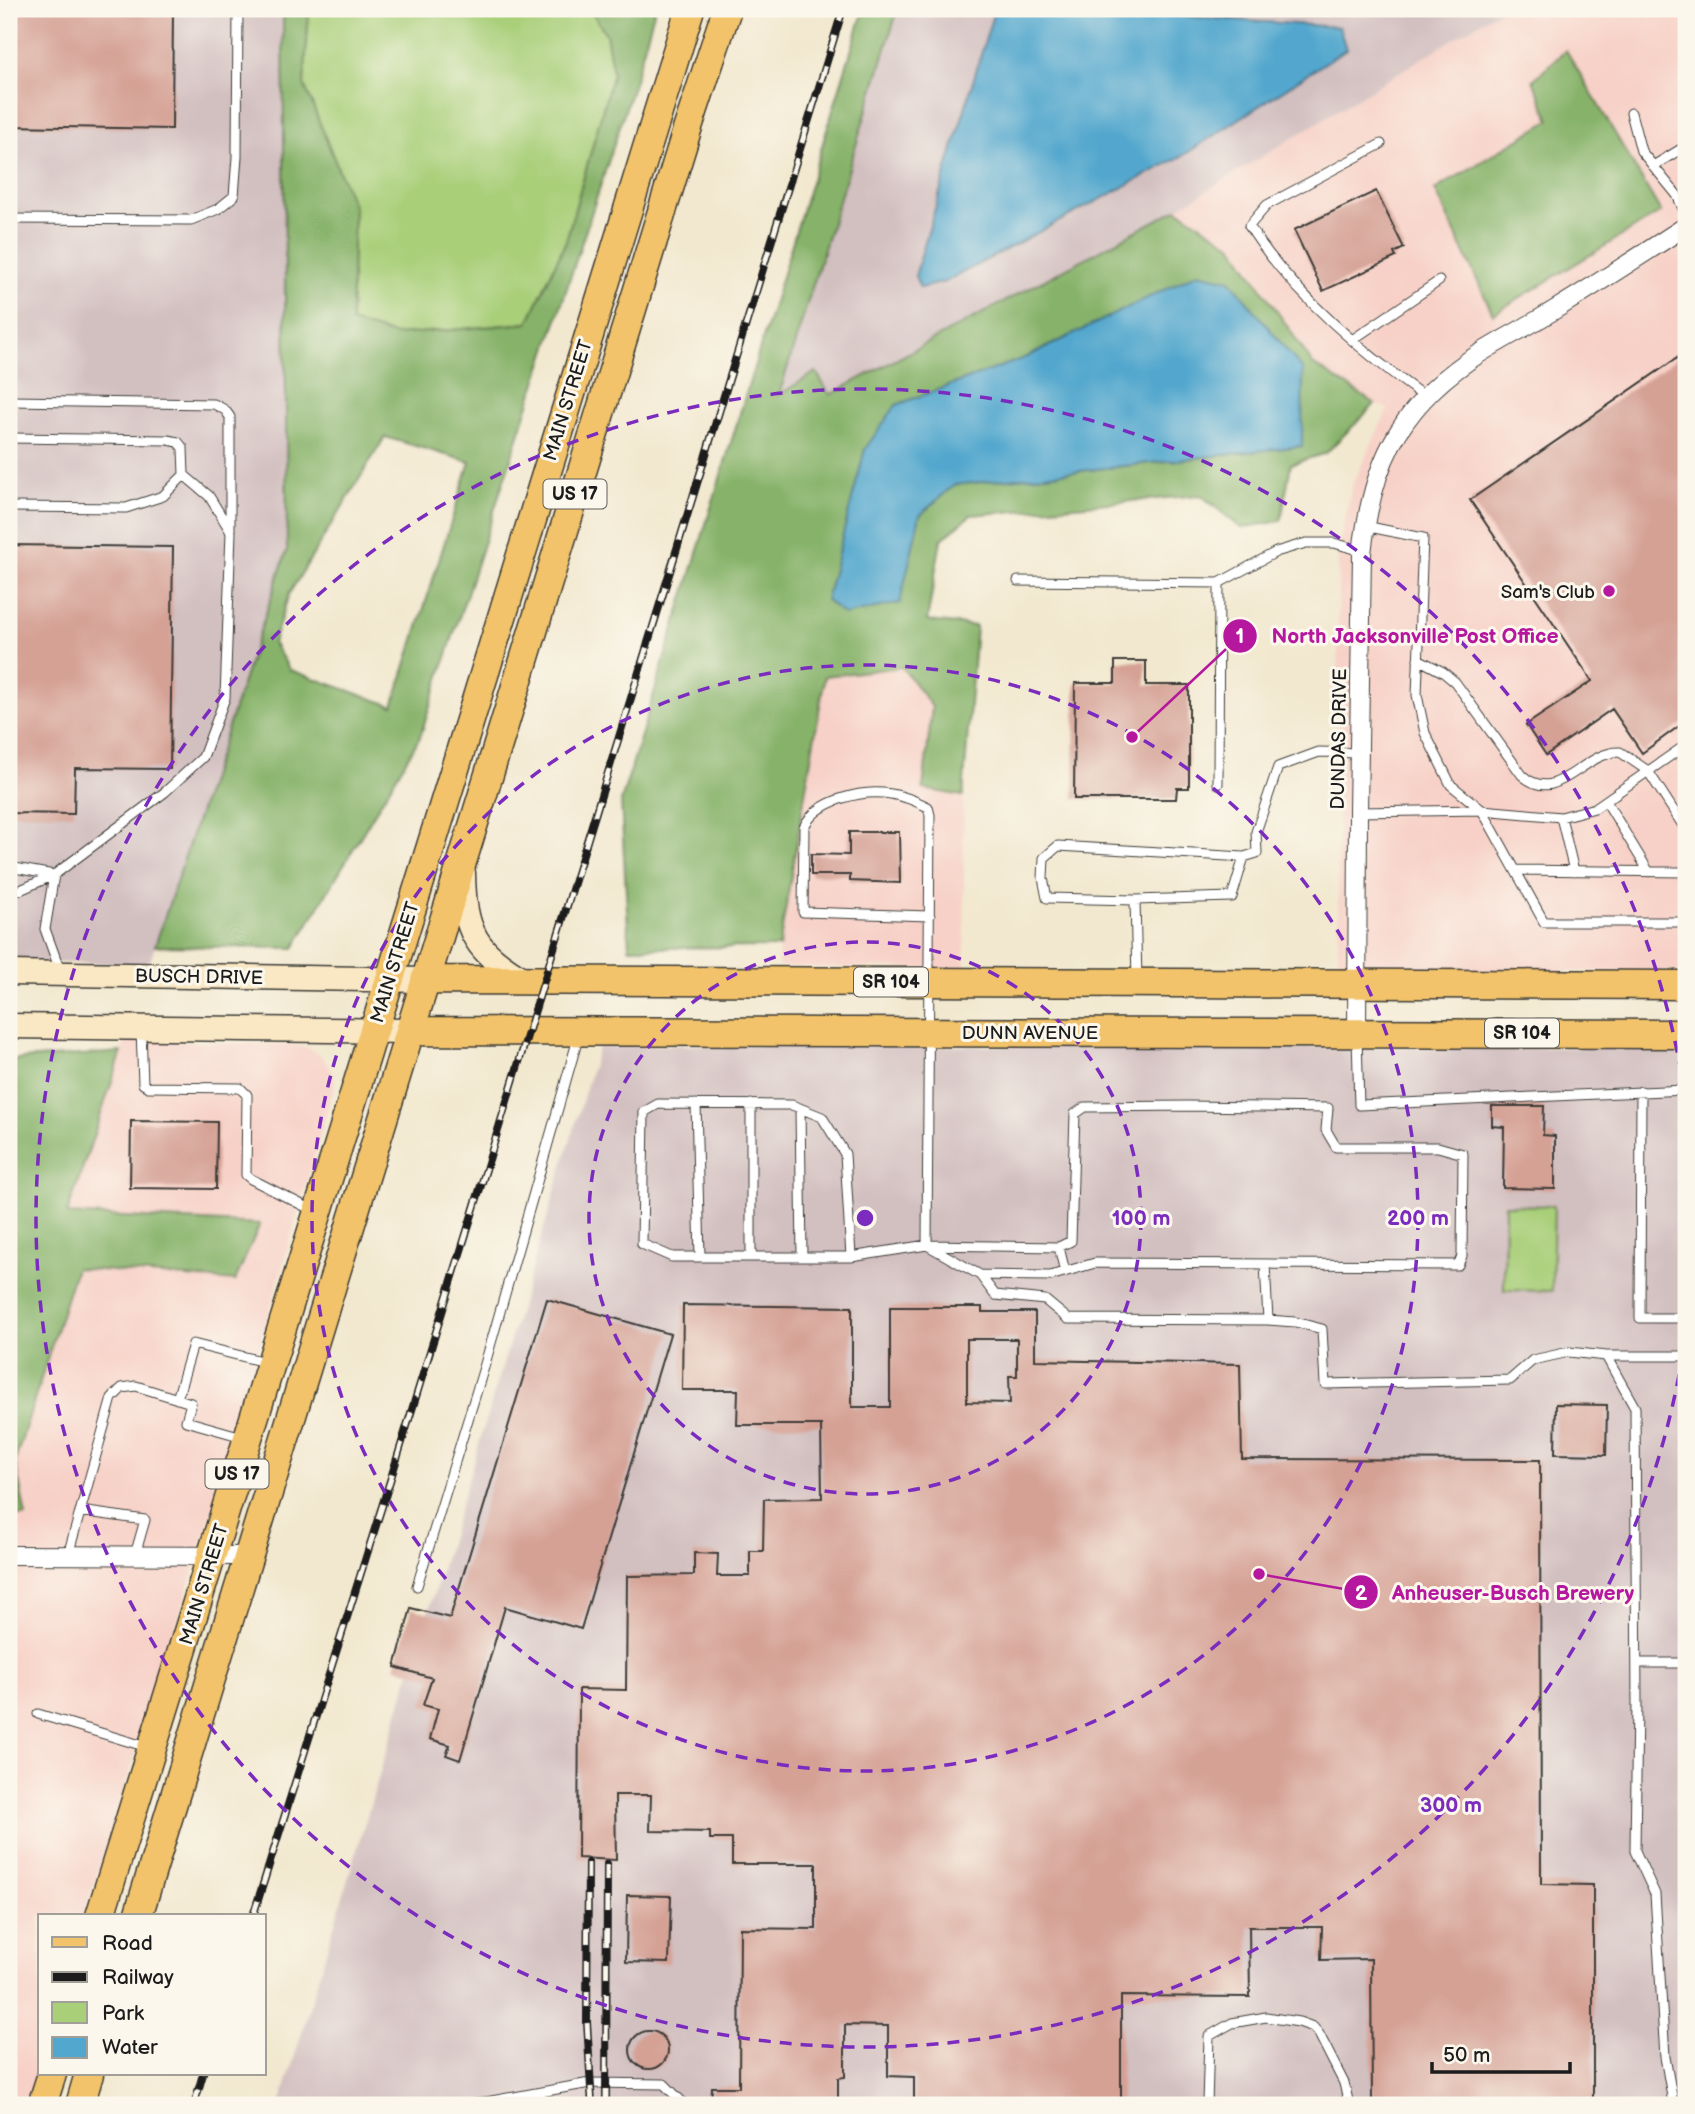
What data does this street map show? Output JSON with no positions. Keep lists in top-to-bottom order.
{
  "streets": {
    "main road": [
      "MAIN STREET",
      "US 17",
      "SR 104",
      "DUNN AVENUE"
    ],
    "street": ["DUNDAS DRIVE", "BUSCH DRIVE"]
  },
  "crossings": [
    ["MAIN STREET", "BUSCH DRIVE"],
    ["MAIN STREET", "SR 104"],
    ["MAIN STREET", "DUNN AVENUE"],
    ["DUNDAS DRIVE", "SR 104"],
    ["DUNDAS DRIVE", "DUNN AVENUE"],
    ["BUSCH DRIVE", "SR 104"]
  ],
  "places": ["Sam's Club", "North Jacksonville Post Office", "Anheuser-Busch Brewery"],
  "legend": [
    "Road",
    "Railway",
    "Park",
    "Water"
  ],
  "scale_bar": "50 m",
  "rings": ["100 m", "200 m", "300 m"]
}
